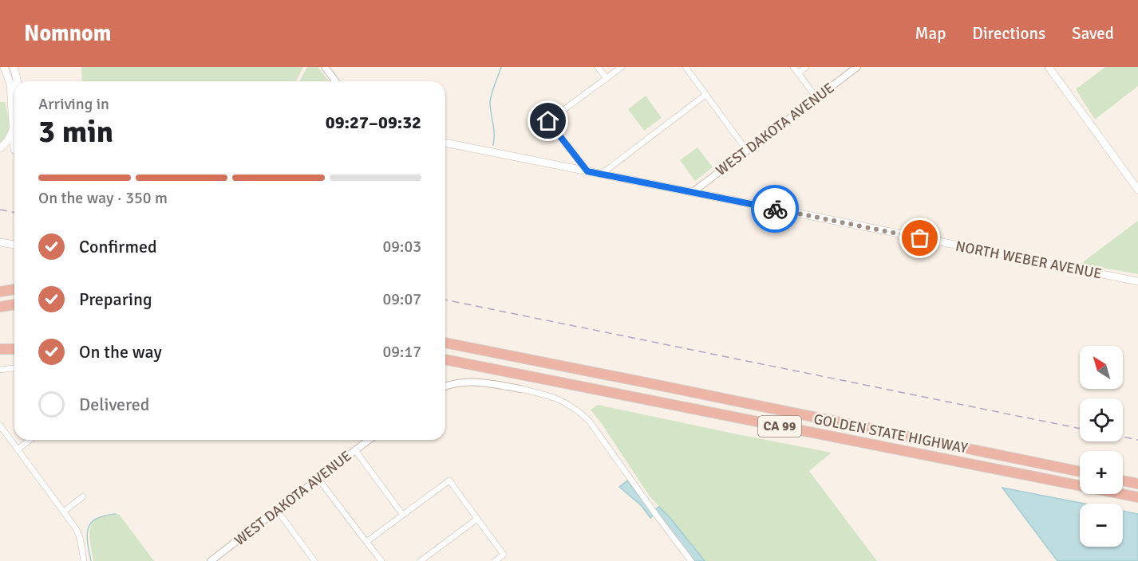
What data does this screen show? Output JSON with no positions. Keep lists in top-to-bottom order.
{
  "streets": {
    "highway": ["CA 99", "GOLDEN STATE HIGHWAY"],
    "main road": ["NORTH WEBER AVENUE"],
    "street": ["WEST DAKOTA AVENUE"]
  },
  "crossings": [
    ["WEST DAKOTA AVENUE", "NORTH WEBER AVENUE"]
  ],
  "north": "top left",
  "page": {
    "header": "Nomnom",
    "nav": ["Map", "Directions", "Saved"],
    "heading": ["3 min", "Arriving in", "09:27–09:32"],
    "bar": "On the way · 350 m",
    "list": [
      ["Confirmed", "09:03"],
      ["Preparing", "09:07"],
      ["On the way", "09:17"],
      "Delivered"
    ],
    "map_buttons": ["+", "−"]
  }
}
